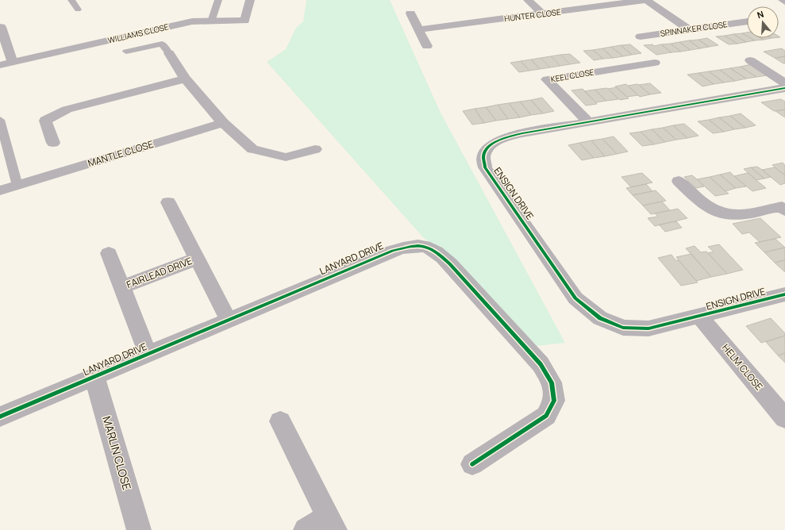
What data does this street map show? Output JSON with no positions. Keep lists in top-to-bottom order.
{
  "streets": {
    "street": [
      "HUNTER CLOSE",
      "SPINNAKER CLOSE",
      "WILLIAMS CLOSE",
      "KEEL CLOSE",
      "MANTLE CLOSE",
      "ENSIGN DRIVE",
      "LANYARD DRIVE",
      "FAIRLEAD DRIVE",
      "HELM CLOSE",
      "MARLIN CLOSE"
    ]
  },
  "crossings": [
    ["KEEL CLOSE", "ENSIGN DRIVE"],
    ["ENSIGN DRIVE", "HELM CLOSE"],
    ["LANYARD DRIVE", "FAIRLEAD DRIVE"],
    ["LANYARD DRIVE", "MARLIN CLOSE"]
  ],
  "north": "top"
}
